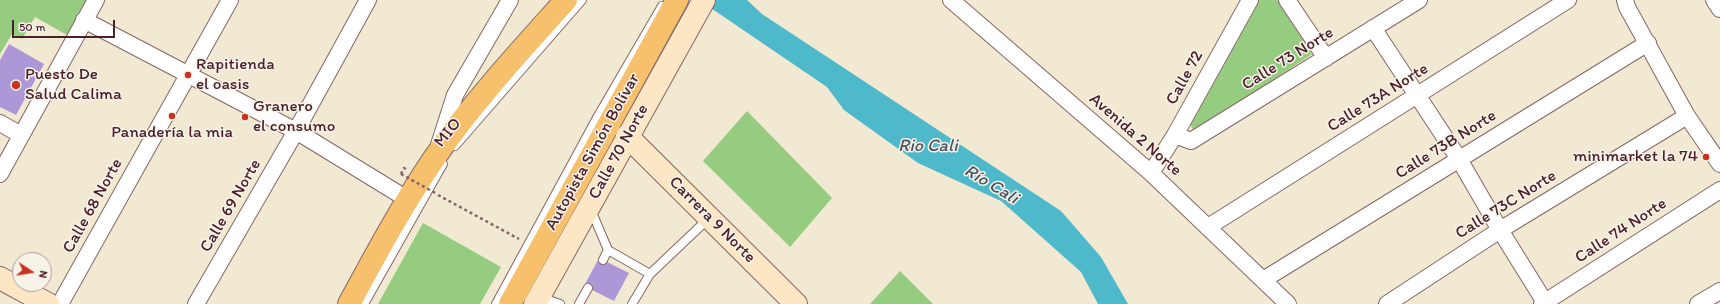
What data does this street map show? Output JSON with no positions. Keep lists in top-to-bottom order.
{
  "streets": {
    "main road": ["Autopista Simón Bolívar"],
    "street": [
      "Calle 73 Norte",
      "Calle 72",
      "Calle 73A Norte",
      "Avenida 2 Norte",
      "Calle 73B Norte",
      "Calle 70 Norte",
      "Calle 73C Norte",
      "Calle 68 Norte",
      "Calle 69 Norte",
      "Carrera 9 Norte",
      "Calle 74 Norte"
    ],
    "lane": ["MIO"]
  },
  "crossings": [
    ["Calle 73 Norte", "Calle 72"],
    ["Calle 72", "Avenida 2 Norte"],
    ["Calle 73A Norte", "Avenida 2 Norte"],
    ["Avenida 2 Norte", "Calle 73B Norte"],
    ["Calle 70 Norte", "Carrera 9 Norte"]
  ],
  "water": ["Rio Cali", "Río Cali"],
  "places": [
    "Rapitienda el oasis",
    "Puesto De Salud Calima",
    "Panadería la mia",
    "Granero el consumo",
    "minimarket la 74"
  ],
  "scale_bar": "50 m",
  "north": "right"
}
